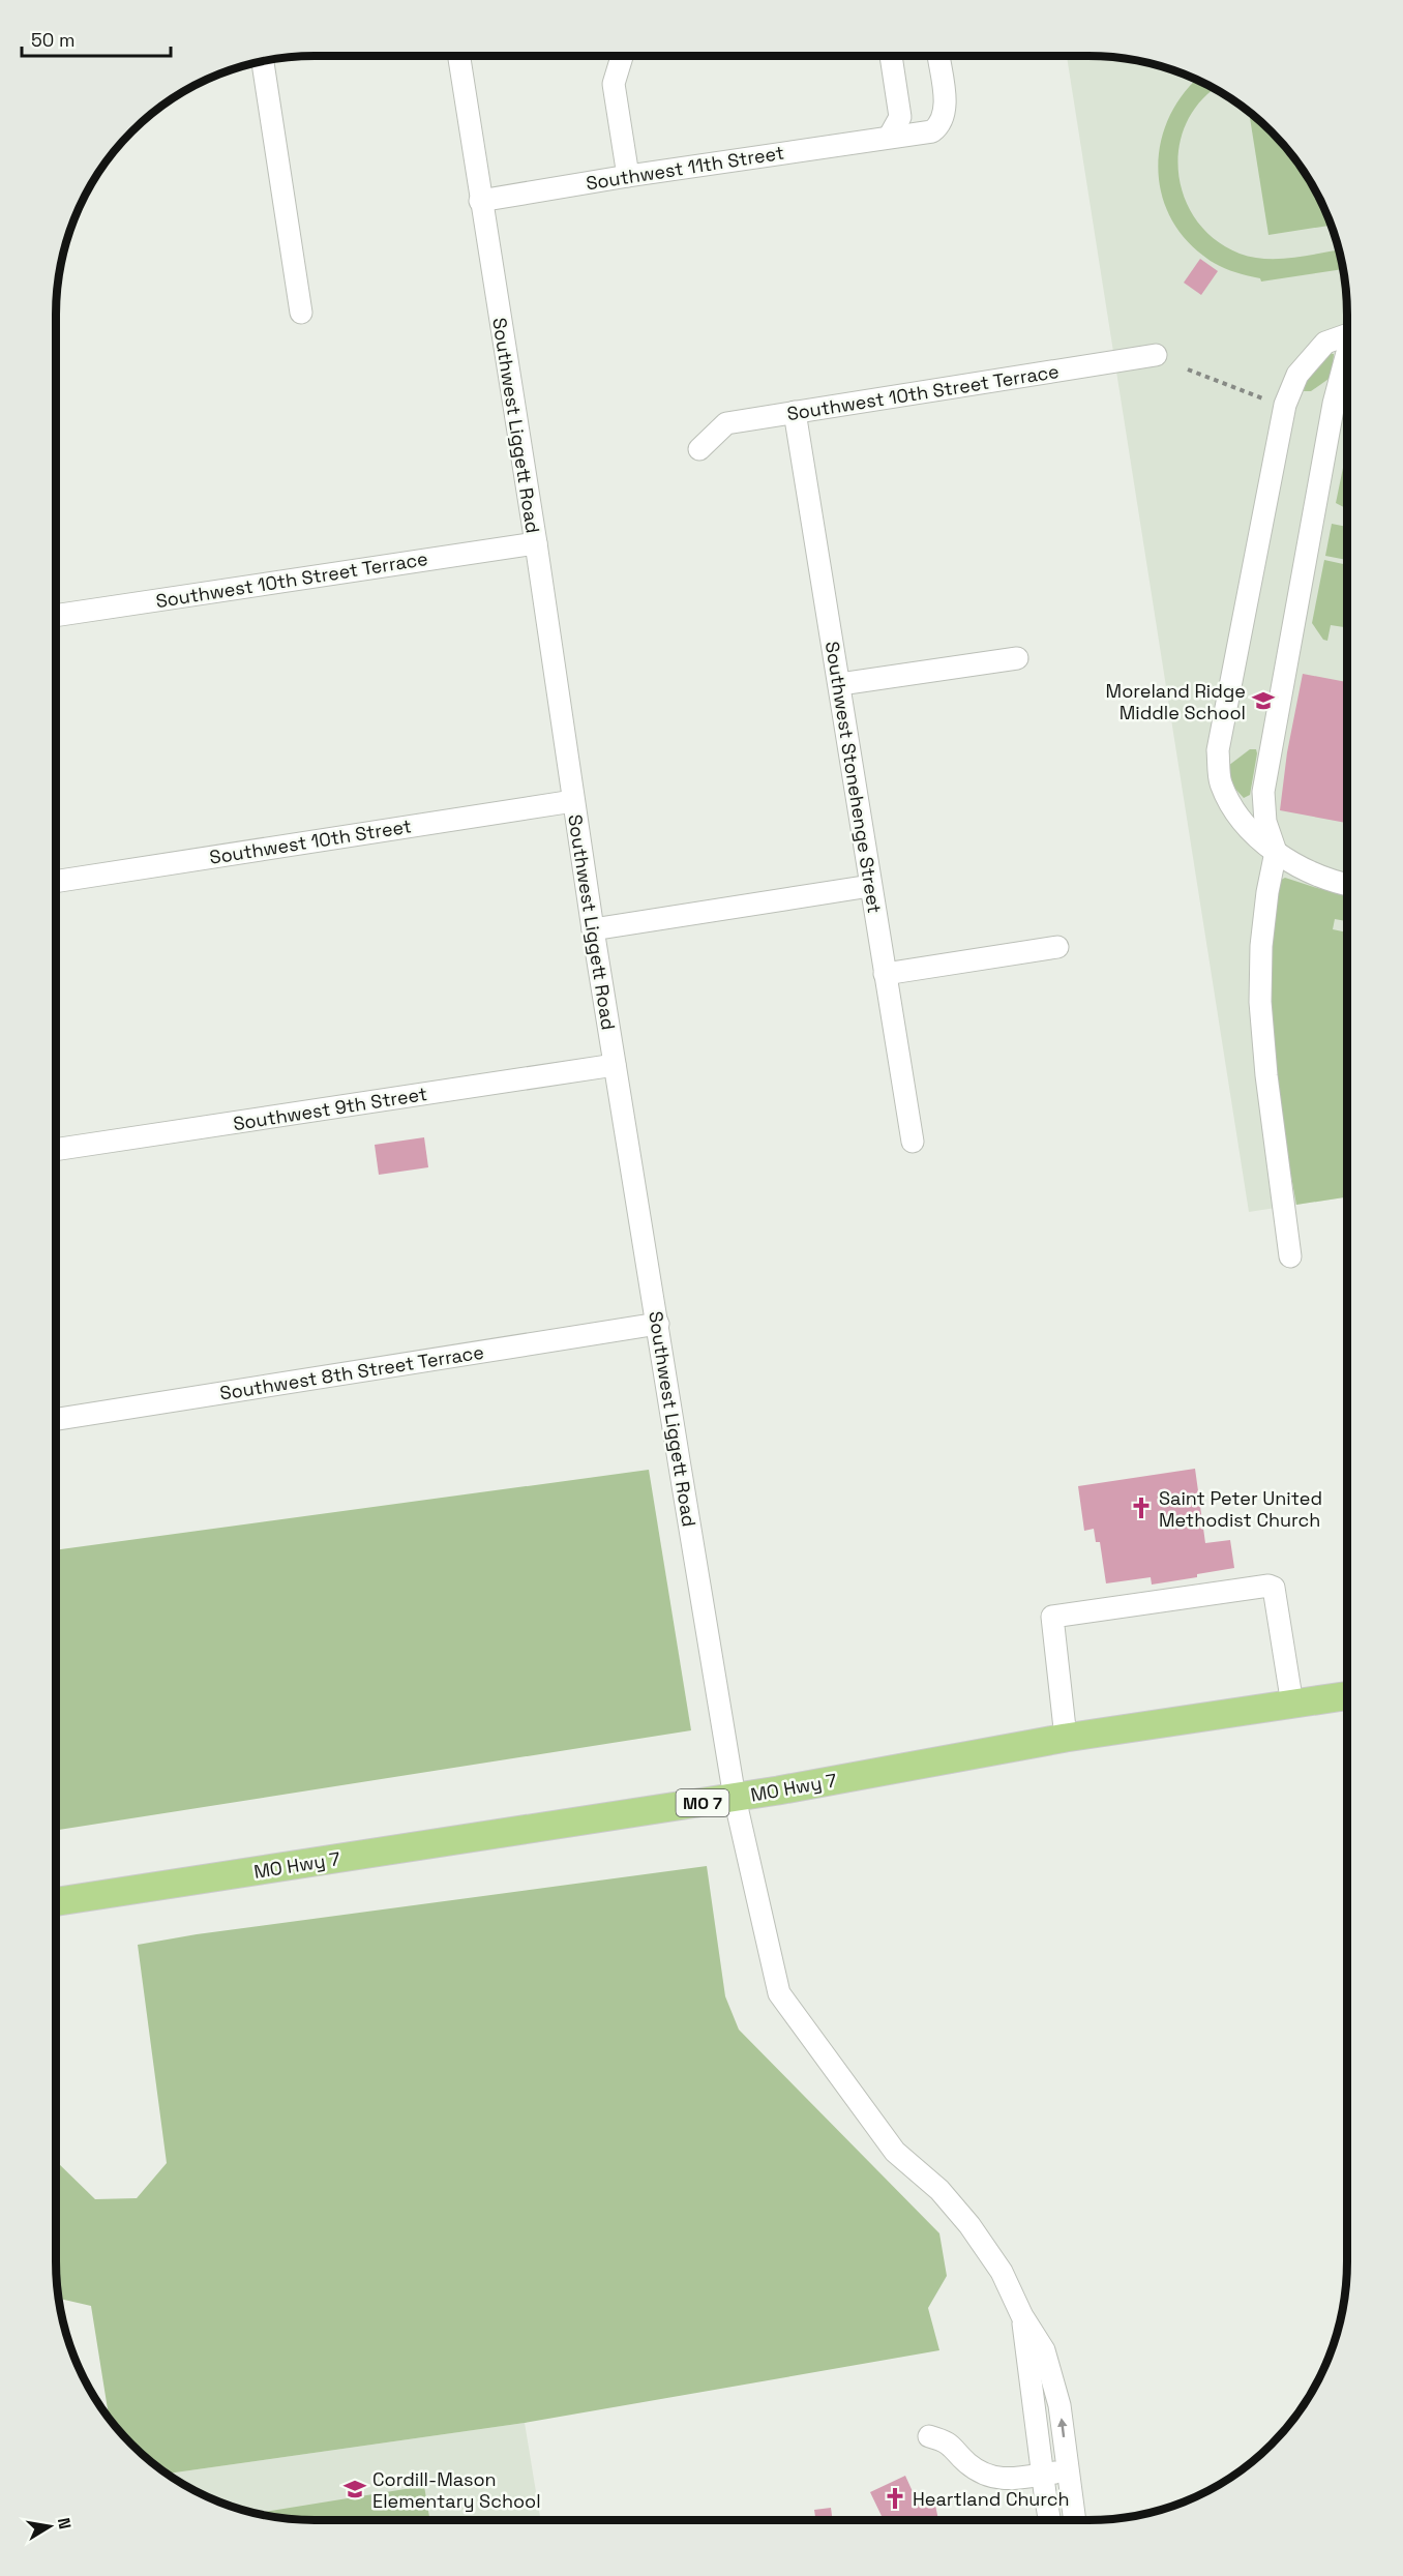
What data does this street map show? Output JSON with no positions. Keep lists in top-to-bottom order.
{
  "streets": {
    "main road": ["MO Hwy 7", "MO 7"],
    "street": [
      "Southwest 11th Street",
      "Southwest 10th Street Terrace",
      "Southwest Liggett Road",
      "Southwest Stonehenge Street",
      "Southwest 10th Street",
      "Southwest 9th Street",
      "Southwest 8th Street Terrace"
    ]
  },
  "crossings": [
    ["Southwest 11th Street", "Southwest Liggett Road"],
    ["Southwest 10th Street Terrace", "Southwest Liggett Road"],
    ["Southwest 10th Street Terrace", "Southwest Stonehenge Street"],
    ["Southwest Liggett Road", "Southwest 10th Street"],
    ["Southwest Liggett Road", "Southwest 9th Street"],
    ["Southwest Liggett Road", "Southwest 8th Street Terrace"],
    ["Southwest Liggett Road", "MO Hwy 7"]
  ],
  "places": {
    "school or university": ["Moreland Ridge Middle School", "Cordill-Mason Elementary School"],
    "church": ["Saint Peter United Methodist Church", "Heartland Church"]
  },
  "scale_bar": "50 m",
  "north": "right"
}
